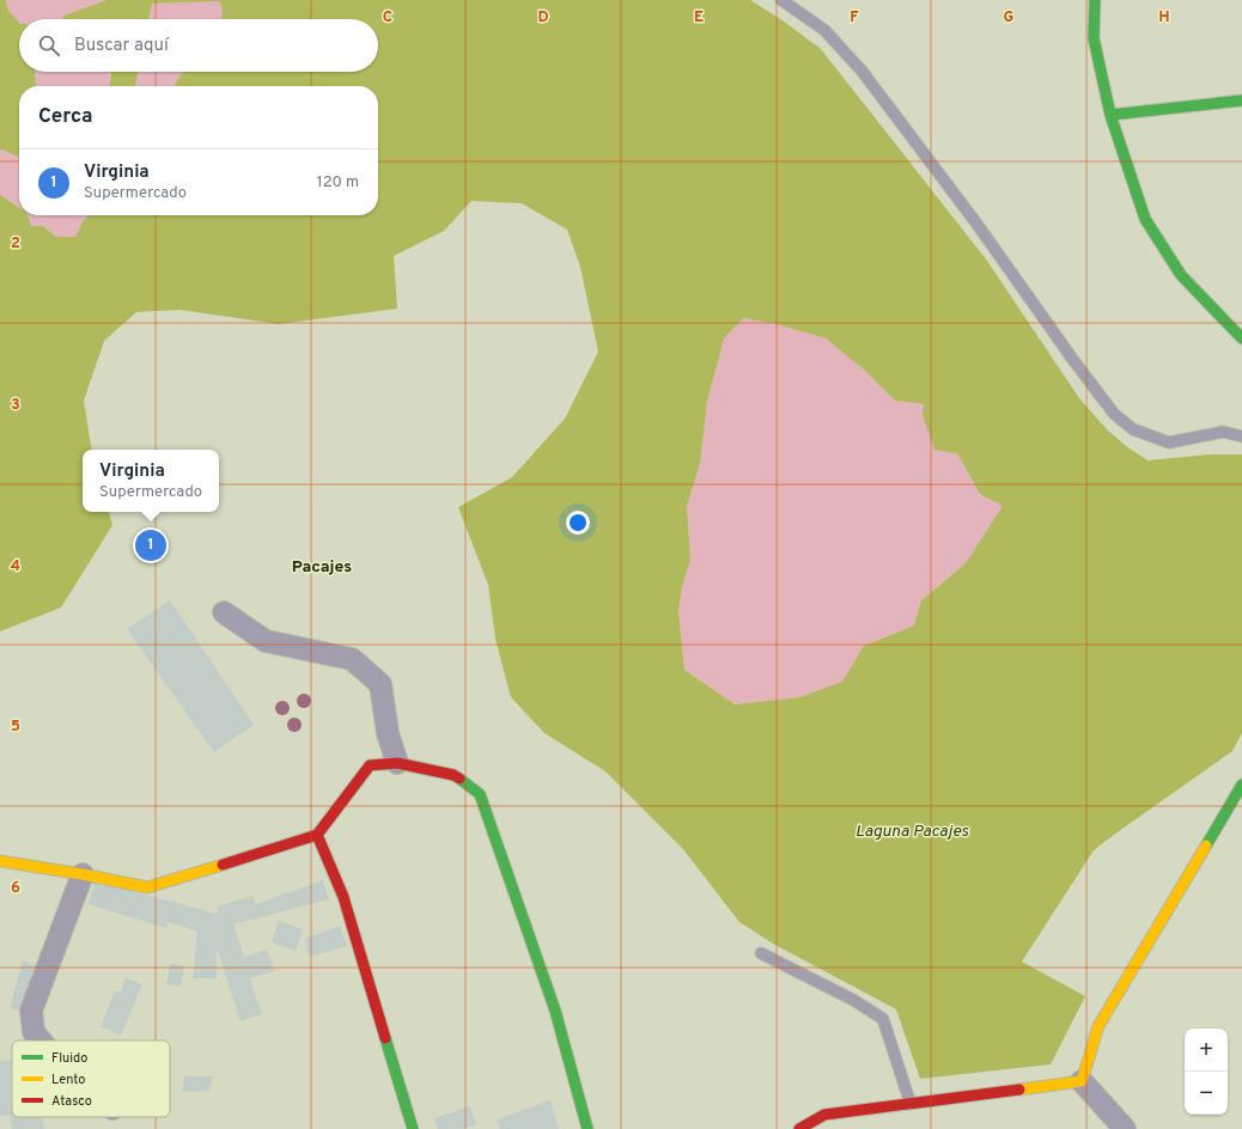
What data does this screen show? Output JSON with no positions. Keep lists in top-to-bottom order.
{
  "districts": ["Pacajes"],
  "water": ["Laguna Pacajes"],
  "legend": ["Fluido", "Lento", "Atasco"],
  "page": {
    "search": "Buscar aquí",
    "heading": "Cerca",
    "list": [
      {
        "mark": "1",
        "name": "Virginia",
        "note": "Supermercado",
        "value": "120 m"
      }
    ],
    "popup": ["Virginia", "Supermercado"],
    "pins": "1",
    "map_buttons": ["+", "−"]
  },
  "grid": {
    "columns": [
      "C",
      "D",
      "E",
      "F",
      "G",
      "H"
    ],
    "rows": [
      "2",
      "3",
      "4",
      "5",
      "6"
    ]
  }
}
